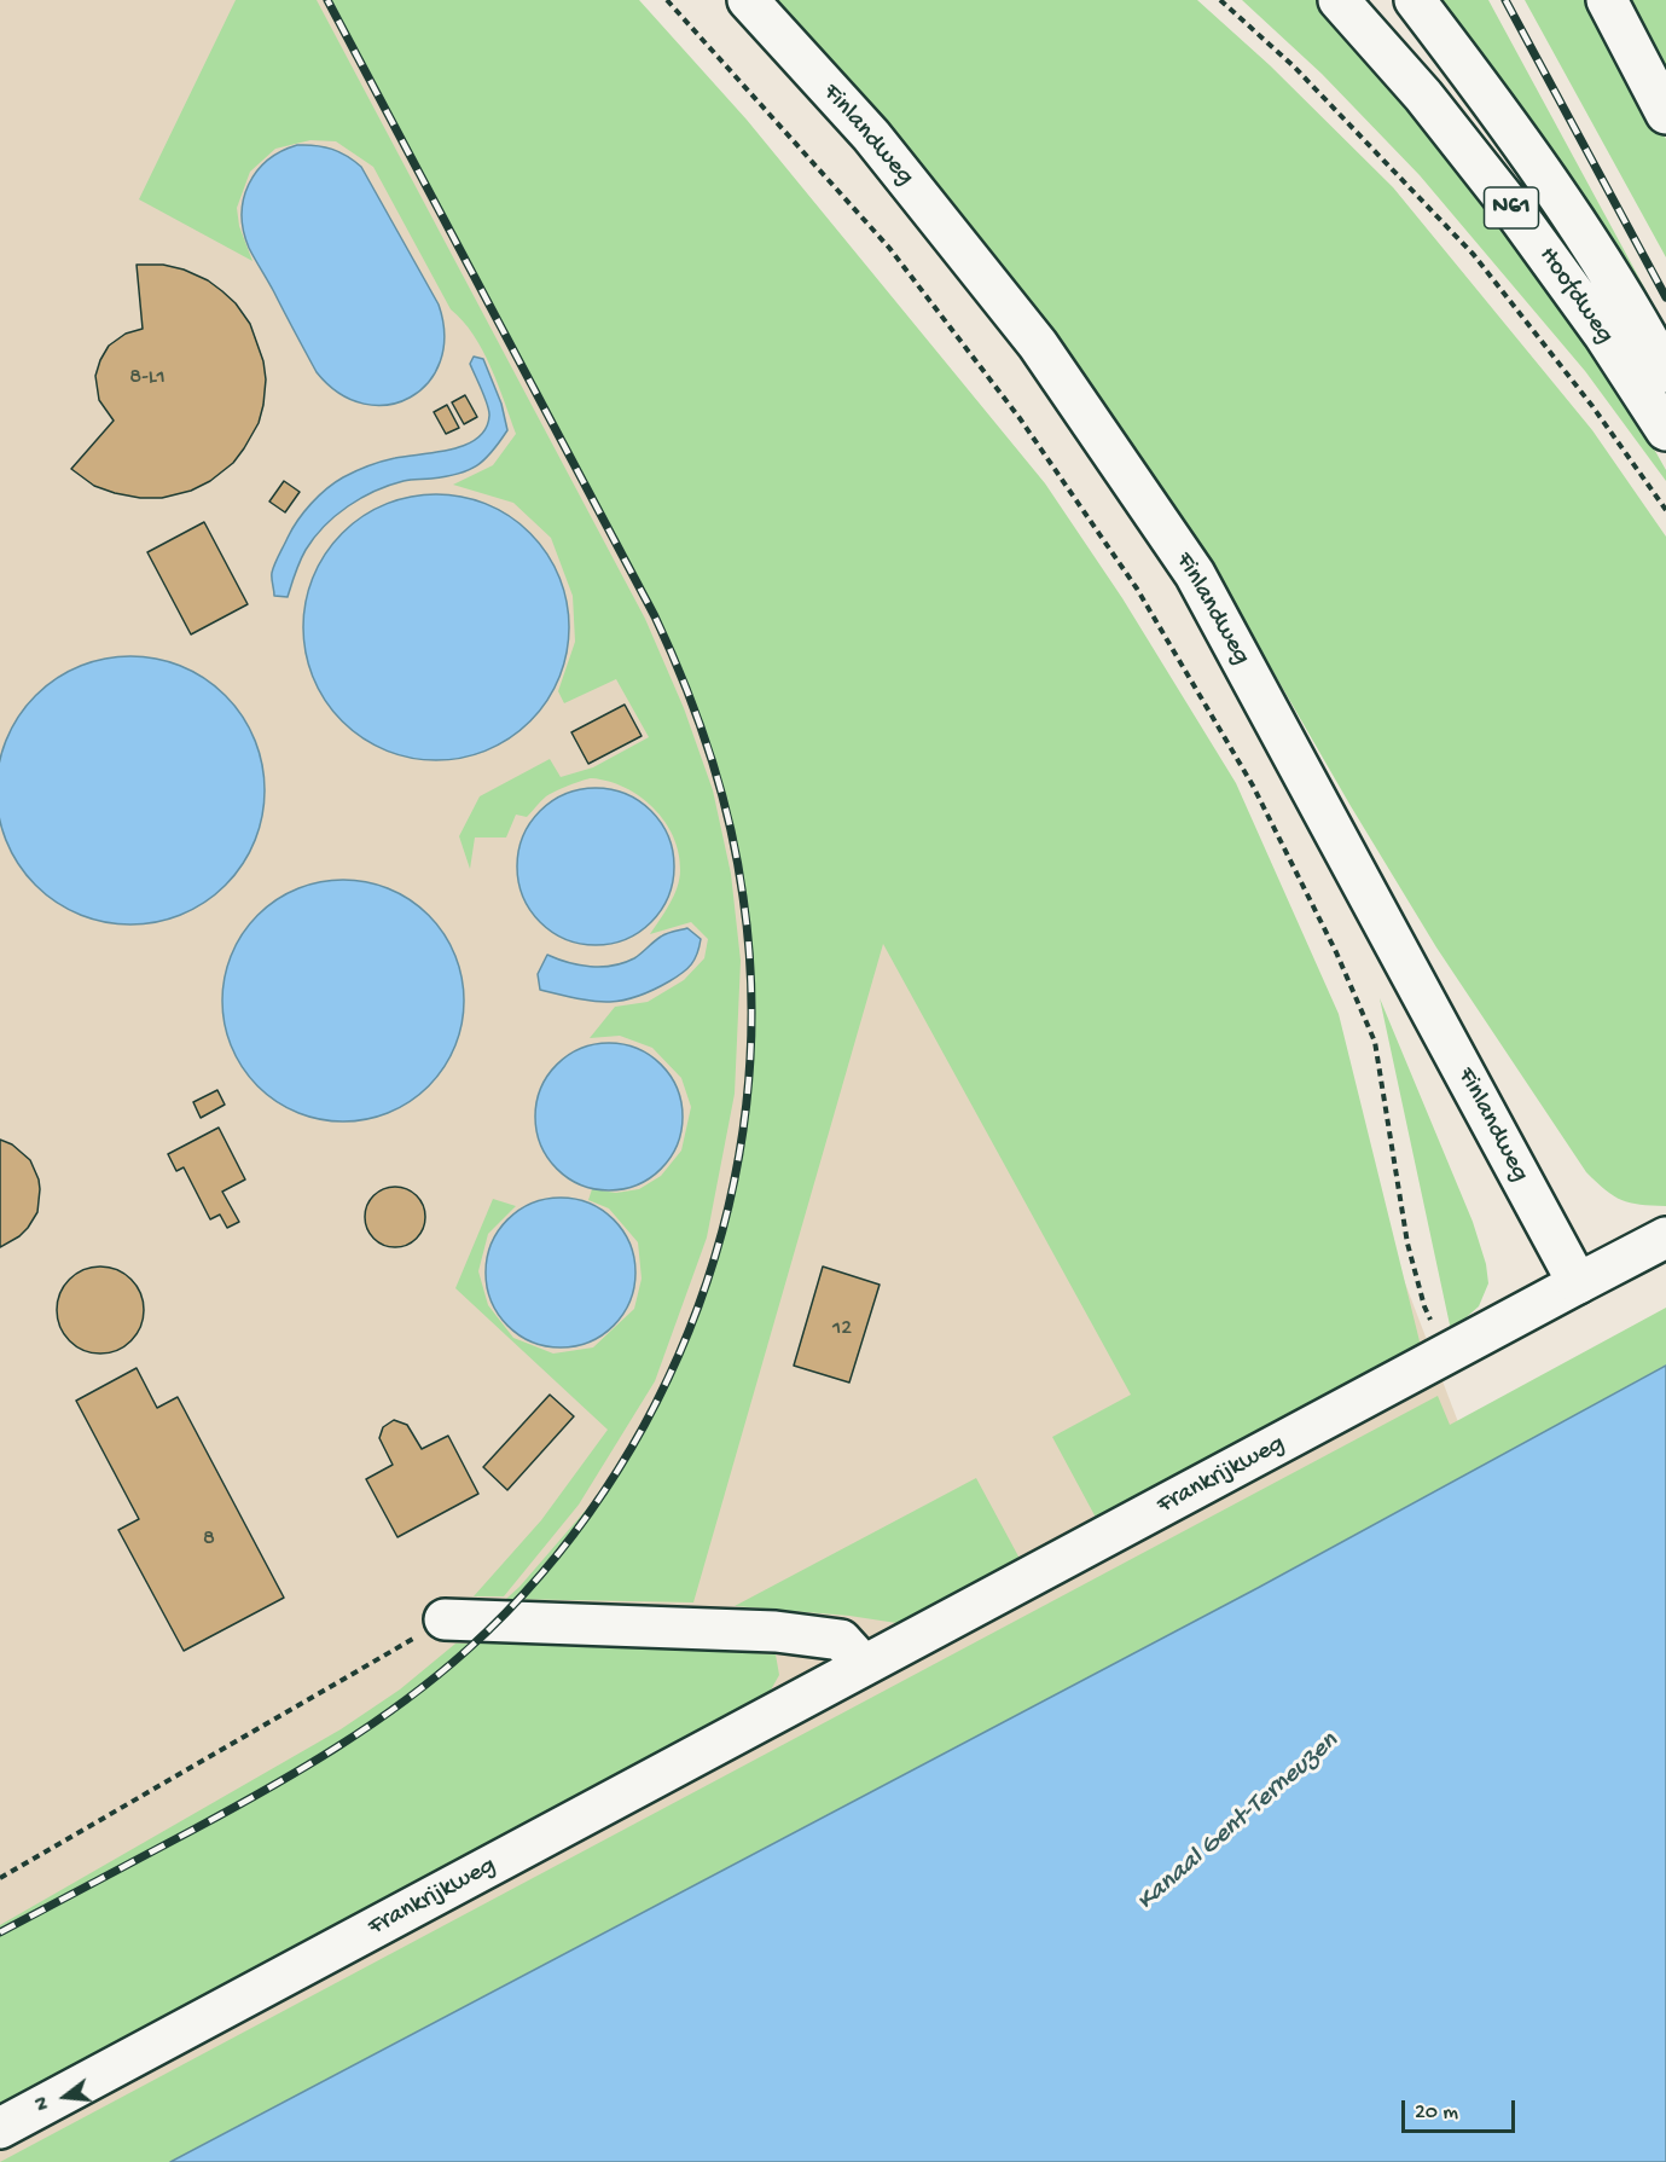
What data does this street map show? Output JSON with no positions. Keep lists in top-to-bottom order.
{
  "streets": {
    "street": [
      "Finlandweg",
      "N61",
      "Hoofdweg",
      "Frankrijkweg"
    ]
  },
  "crossings": [
    ["Finlandweg", "Frankrijkweg"]
  ],
  "water": ["Kanaal Gent-Terneuzen"],
  "house_numbers": ["8-L1", "12", "8"],
  "scale_bar": "20 m",
  "north": "left"
}
